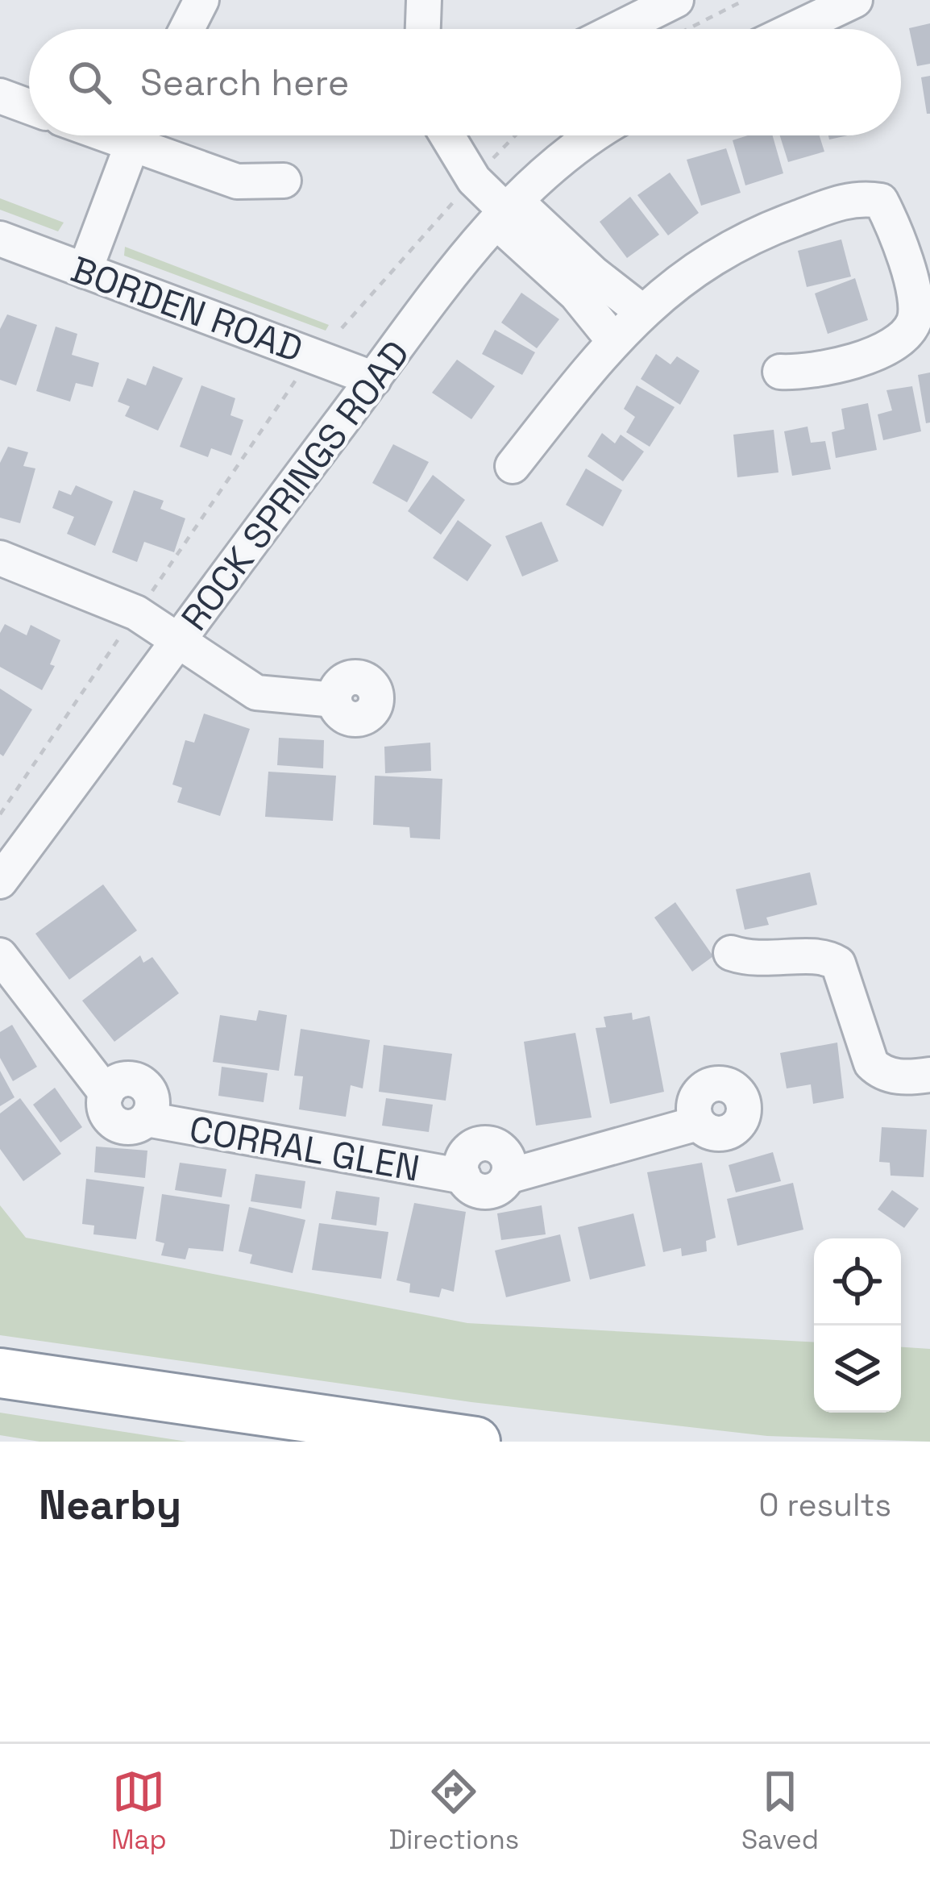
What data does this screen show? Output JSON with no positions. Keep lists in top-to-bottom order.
{
  "streets": {
    "street": ["BORDEN ROAD", "ROCK SPRINGS ROAD", "CORRAL GLEN"]
  },
  "crossings": [
    ["BORDEN ROAD", "ROCK SPRINGS ROAD"]
  ],
  "page": {
    "search": "Search here",
    "heading": ["Nearby", "0 results"],
    "nav": ["Map", "Directions", "Saved"]
  }
}
